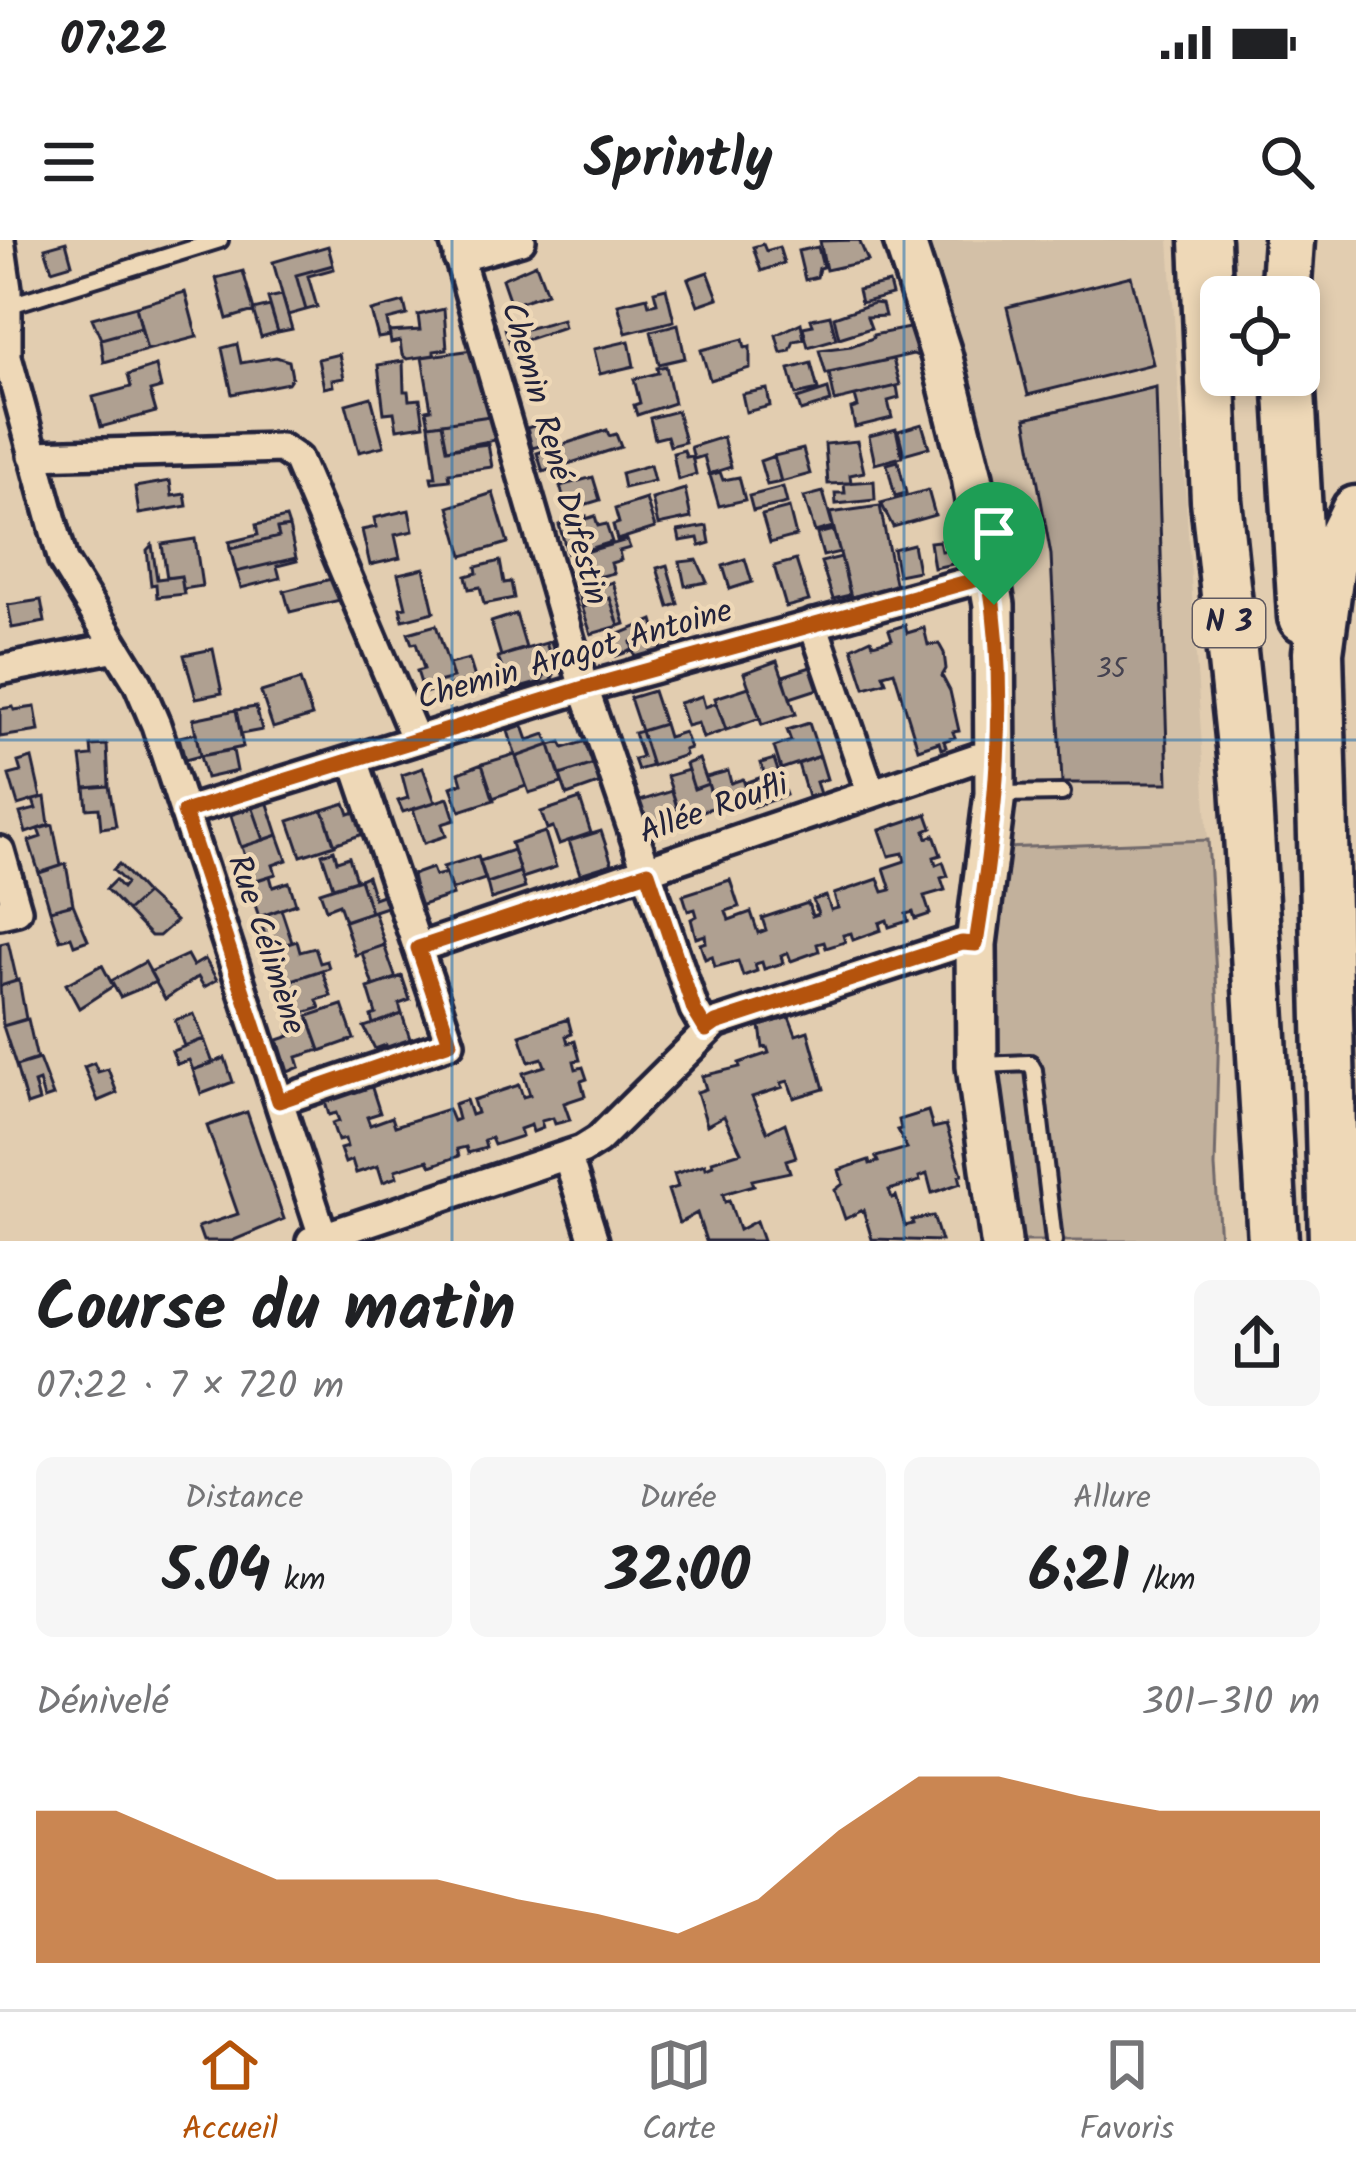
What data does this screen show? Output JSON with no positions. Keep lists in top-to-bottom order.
{
  "streets": {
    "highway": ["N 3"],
    "street": [
      "Chemin René Dufestin",
      "Chemin Aragot Antoine",
      "Allée Roufli",
      "Rue Célimène"
    ]
  },
  "crossings": [
    ["Chemin René Dufestin", "Chemin Aragot Antoine"],
    ["Chemin René Dufestin", "Allée Roufli"],
    ["Chemin Aragot Antoine", "Rue Célimène"]
  ],
  "house_numbers": ["35"],
  "page": {
    "status": "07:22",
    "header": "Sprintly",
    "heading": ["Course du matin", "07:22 · 7 × 720 m"],
    "stats": [
      ["Distance", "5.04 km"],
      ["Durée", "32:00"],
      ["Allure", "6:21 /km"]
    ],
    "chart": ["Dénivelé", "301–310 m"],
    "tabs": ["Accueil", "Carte", "Favoris"]
  }
}
